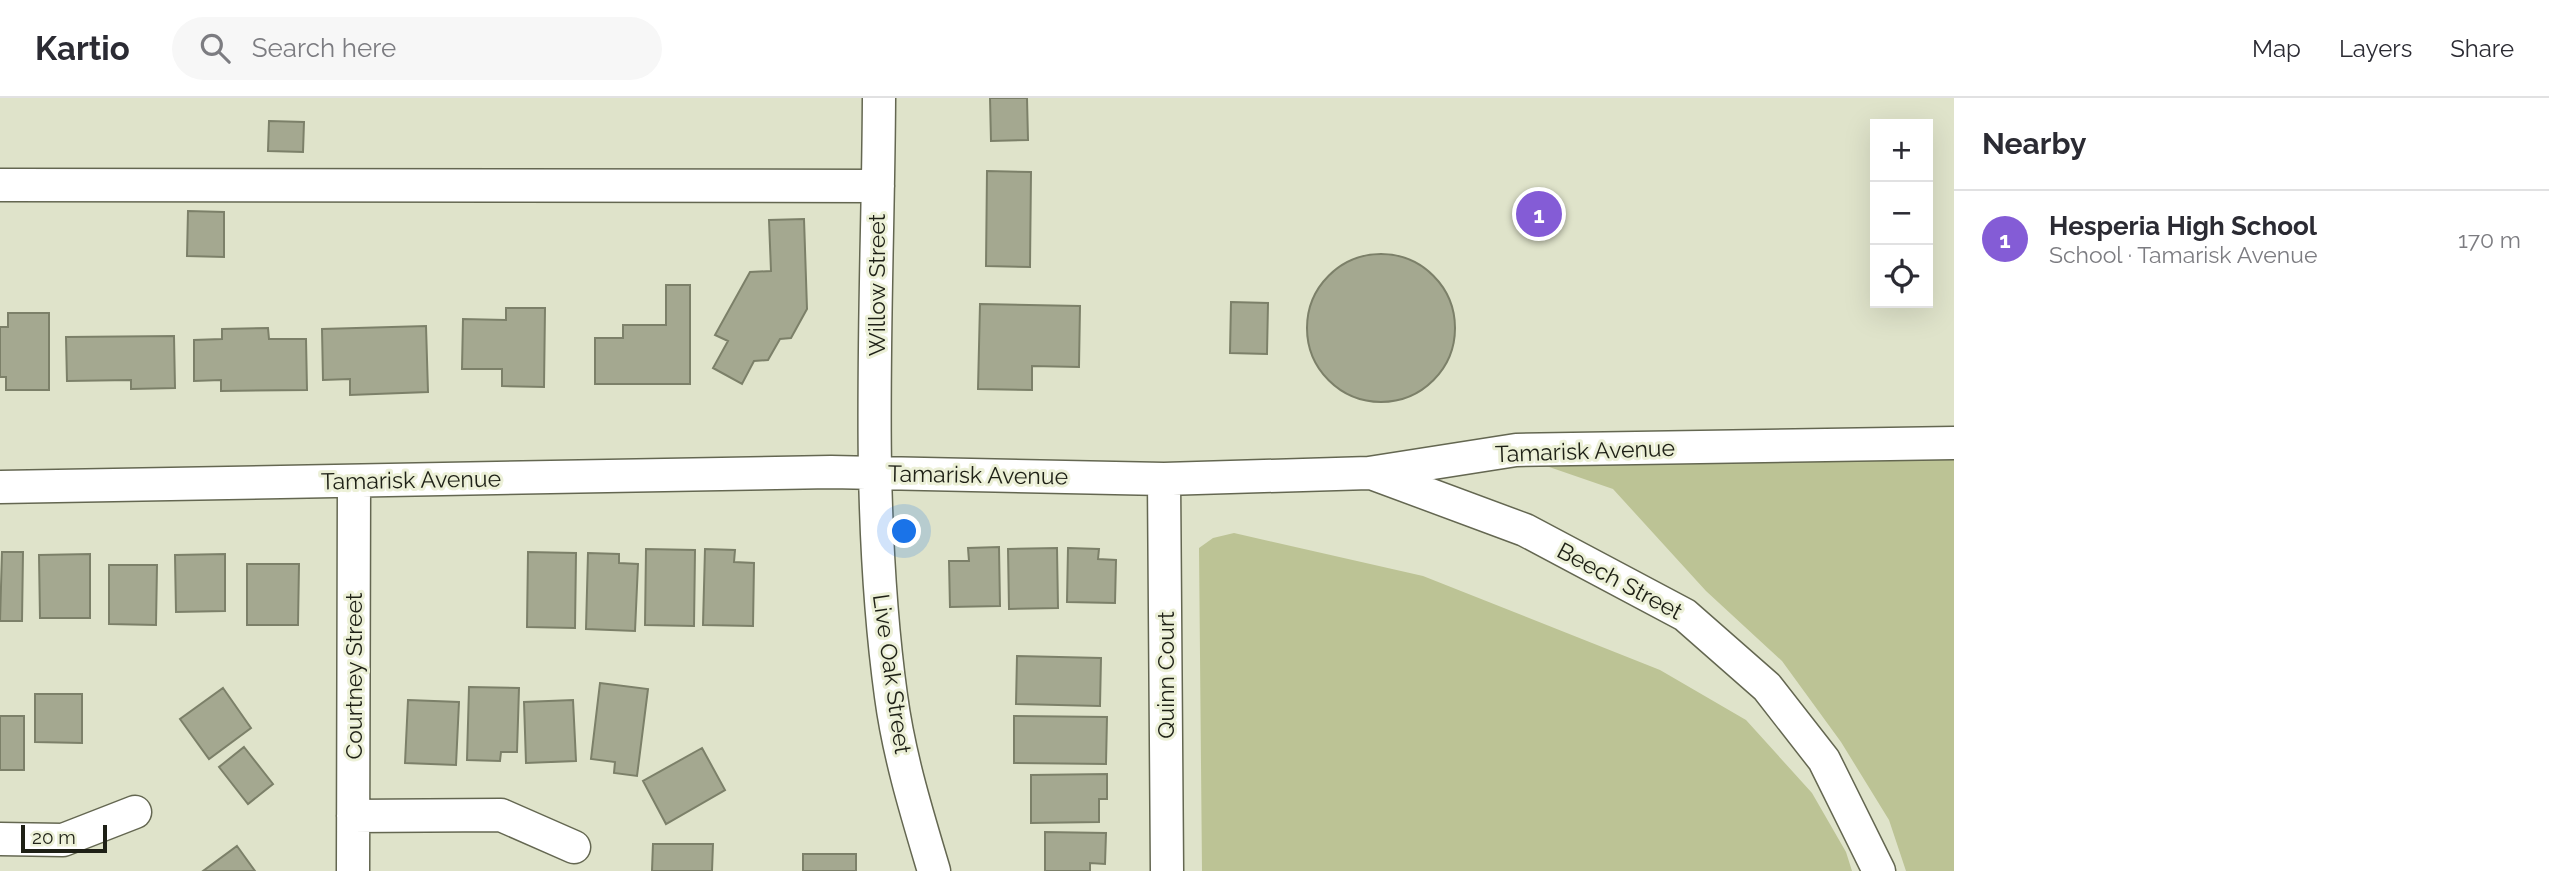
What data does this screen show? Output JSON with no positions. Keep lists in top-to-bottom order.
{
  "streets": {
    "street": [
      "Willow Street",
      "Tamarisk Avenue",
      "Beech Street",
      "Live Oak Street",
      "Quinn Court",
      "Courtney Street"
    ]
  },
  "crossings": [
    ["Willow Street", "Tamarisk Avenue"],
    ["Willow Street", "Live Oak Street"],
    ["Tamarisk Avenue", "Beech Street"],
    ["Tamarisk Avenue", "Live Oak Street"],
    ["Tamarisk Avenue", "Quinn Court"],
    ["Tamarisk Avenue", "Courtney Street"]
  ],
  "scale_bar": "20 m",
  "page": {
    "header": "Kartio",
    "search": "Search here",
    "nav": ["Map", "Layers", "Share"],
    "heading": "Nearby",
    "map_buttons": ["+", "−"],
    "pins": "1",
    "list": [
      {
        "mark": "1",
        "name": "Hesperia High School",
        "note": "School · Tamarisk Avenue",
        "value": "170 m"
      }
    ],
    "scale": "20 m"
  }
}
